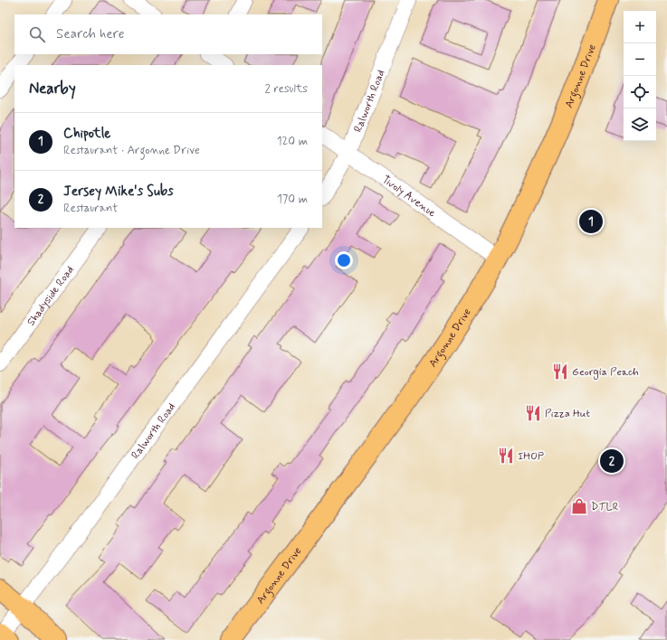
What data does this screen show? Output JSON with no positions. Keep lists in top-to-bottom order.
{
  "streets": {
    "main road": ["Argonne Drive"],
    "street": ["Ralworth Road", "Tivoly Avenue", "Shadyside Road"]
  },
  "crossings": [
    ["Argonne Drive", "Tivoly Avenue"],
    ["Ralworth Road", "Tivoly Avenue"]
  ],
  "places": {
    "restaurant": ["Georgia Peach", "Pizza Hut", "IHOP"],
    "shop": ["DTLR"]
  },
  "page": {
    "map_buttons": ["+", "−"],
    "search": "Search here",
    "heading": ["Nearby", "2 results"],
    "list": [
      {
        "mark": "1",
        "name": "Chipotle",
        "note": "Restaurant · Argonne Drive",
        "value": "120 m"
      },
      {
        "mark": "2",
        "name": "Jersey Mike's Subs",
        "note": "Restaurant",
        "value": "170 m"
      }
    ],
    "pins": ["1", "2"]
  }
}
